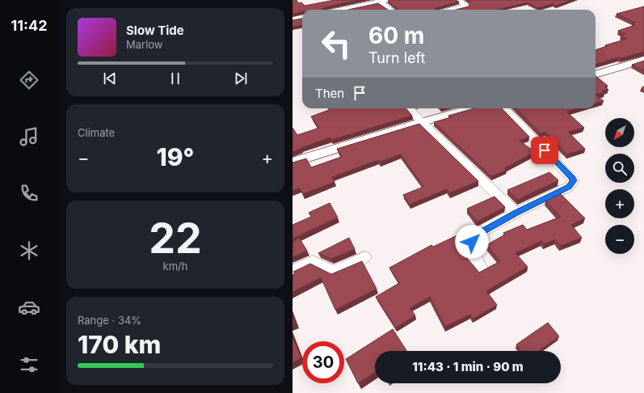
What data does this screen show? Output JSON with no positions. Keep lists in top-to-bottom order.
{
  "north": "bottom left",
  "page": {
    "tabs": "11:42",
    "turn": ["60 m", "Turn left"],
    "song": ["Slow Tide", "Marlow"],
    "then": "Then",
    "tile": [
      "Climate",
      ["22", "km/h"],
      ["Range · 34%", "170 km"]
    ],
    "map_buttons": ["+", "−"],
    "heat": ["−", "19°", "+"],
    "limit": "30",
    "trip": "11:43 · 1 min · 90 m"
  }
}
